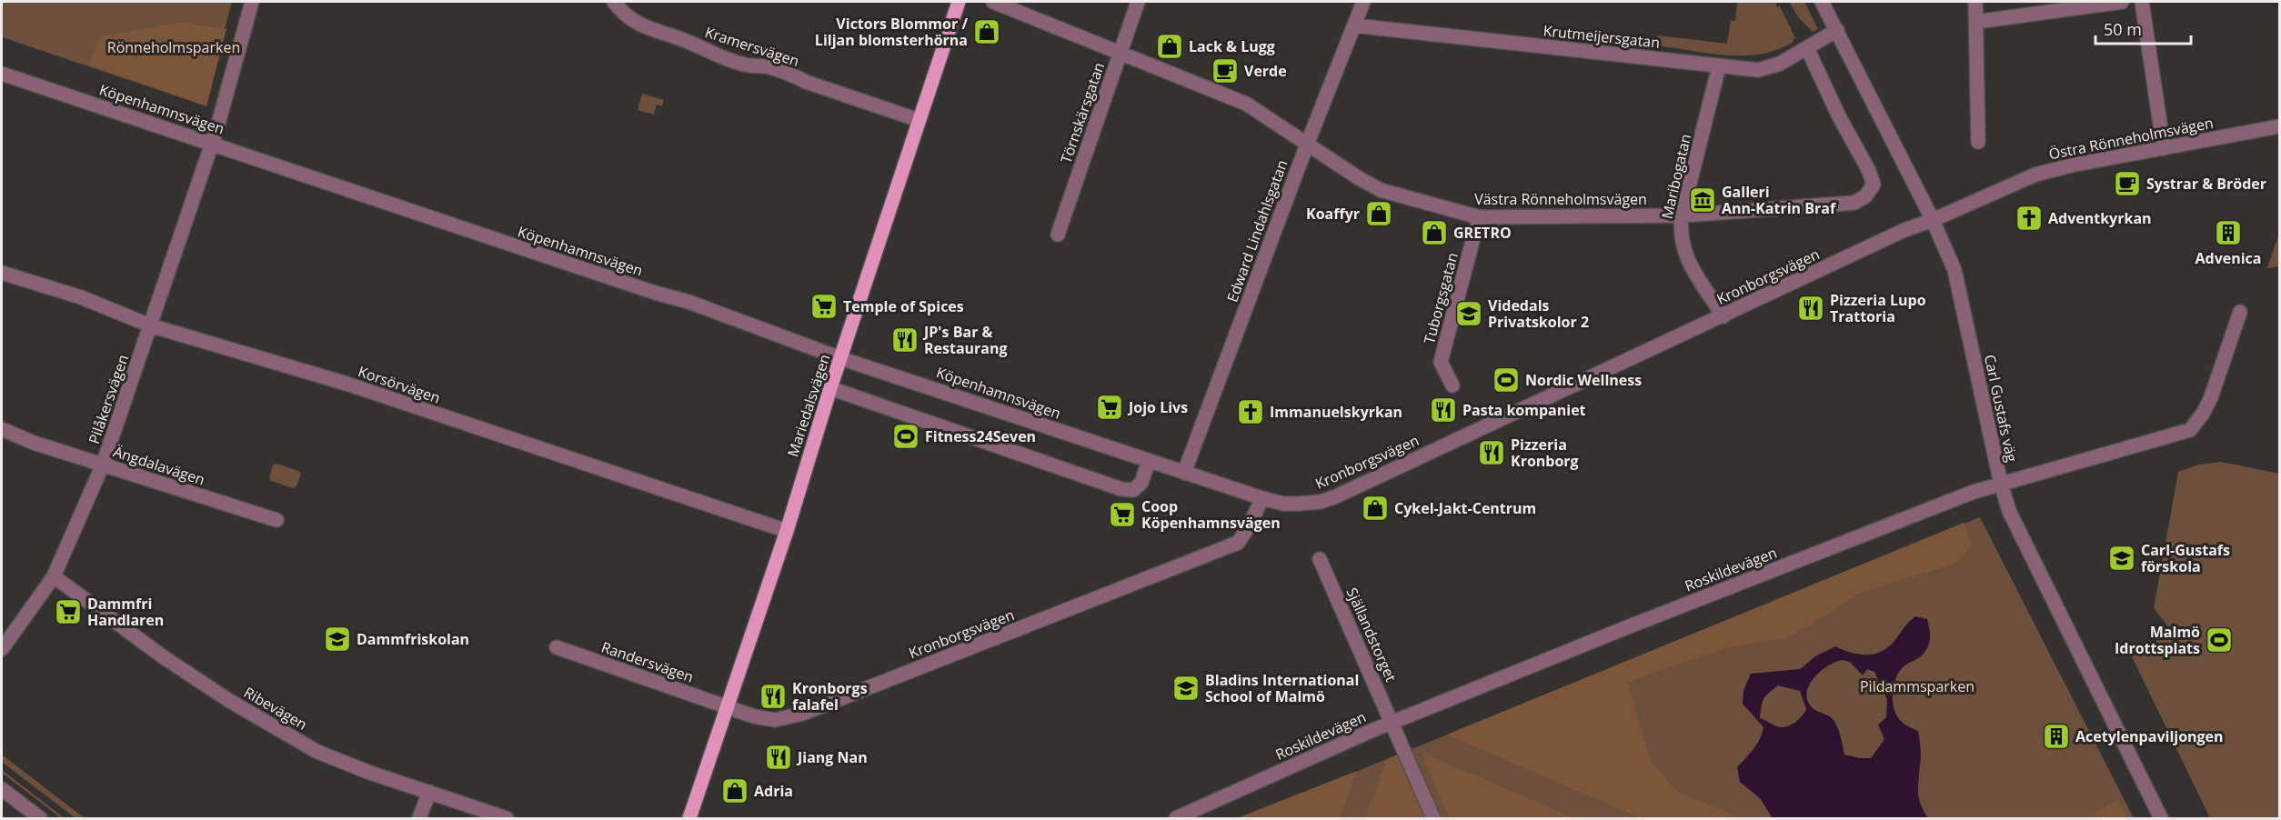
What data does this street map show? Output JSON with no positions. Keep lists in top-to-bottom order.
{
  "streets": {
    "main road": ["Mariedalsvägen"],
    "street": [
      "Krutmeijersgatan",
      "Kramersvägen",
      "Köpenhamnsvägen",
      "Törnskärsgatan",
      "Östra Rönneholmsvägen",
      "Maribogatan",
      "Västra Rönneholmsvägen",
      "Edward Lindahlsgatan",
      "Kronborgsvägen",
      "Tuborgsgatan",
      "Korsörvägen",
      "Pilåkersvägen",
      "Carl Gustafs väg",
      "Ängdalavägen",
      "Roskildevägen",
      "Själlandstorget",
      "Randersvägen",
      "Ribevägen"
    ]
  },
  "crossings": [
    ["Krutmeijersgatan", "Maribogatan"],
    ["Krutmeijersgatan", "Västra Rönneholmsvägen"],
    ["Krutmeijersgatan", "Edward Lindahlsgatan"],
    ["Krutmeijersgatan", "Carl Gustafs väg"],
    ["Kramersvägen", "Mariedalsvägen"],
    ["Köpenhamnsvägen", "Edward Lindahlsgatan"],
    ["Köpenhamnsvägen", "Kronborgsvägen"],
    ["Köpenhamnsvägen", "Pilåkersvägen"],
    ["Köpenhamnsvägen", "Mariedalsvägen"],
    ["Törnskärsgatan", "Västra Rönneholmsvägen"],
    ["Östra Rönneholmsvägen", "Kronborgsvägen"],
    ["Östra Rönneholmsvägen", "Carl Gustafs väg"],
    ["Maribogatan", "Västra Rönneholmsvägen"],
    ["Maribogatan", "Kronborgsvägen"],
    ["Västra Rönneholmsvägen", "Edward Lindahlsgatan"],
    ["Västra Rönneholmsvägen", "Tuborgsgatan"],
    ["Kronborgsvägen", "Mariedalsvägen"],
    ["Kronborgsvägen", "Carl Gustafs väg"],
    ["Kronborgsvägen", "Randersvägen"],
    ["Korsörvägen", "Pilåkersvägen"],
    ["Korsörvägen", "Mariedalsvägen"],
    ["Pilåkersvägen", "Ängdalavägen"],
    ["Pilåkersvägen", "Ribevägen"],
    ["Mariedalsvägen", "Randersvägen"],
    ["Carl Gustafs väg", "Roskildevägen"],
    ["Roskildevägen", "Själlandstorget"]
  ],
  "parks": ["Rönneholmsparken", "Pildammsparken"],
  "places": {
    "shop": [
      "Victors Blommor / Liljan blomsterhörna",
      "Lack & Lugg",
      "Koaffyr",
      "GRETRO",
      "Cykel-Jakt-Centrum",
      "Adria"
    ],
    "cafe": ["Verde", "Systrar & Bröder"],
    "museum": ["Galleri Ann-Katrin Braf"],
    "church": ["Adventkyrkan", "Immanuelskyrkan"],
    "building": ["Advenica", "Acetylenpaviljongen"],
    "supermarket": [
      "Temple of Spices",
      "Jojo Livs",
      "Coop Köpenhamnsvägen",
      "Dammfri Handlaren"
    ],
    "restaurant": [
      "Pizzeria Lupo Trattoria",
      "JP's Bar & Restaurang",
      "Pasta kompaniet",
      "Pizzeria Kronborg",
      "Kronborgs falafel",
      "Jiang Nan"
    ],
    "school or university": [
      "Videdals Privatskolor 2",
      "Carl-Gustafs förskola",
      "Dammfriskolan",
      "Bladins International School of Malmö"
    ],
    "sports": ["Nordic Wellness", "Fitness24Seven", "Malmö Idrottsplats"]
  },
  "scale_bar": "50 m"
}
